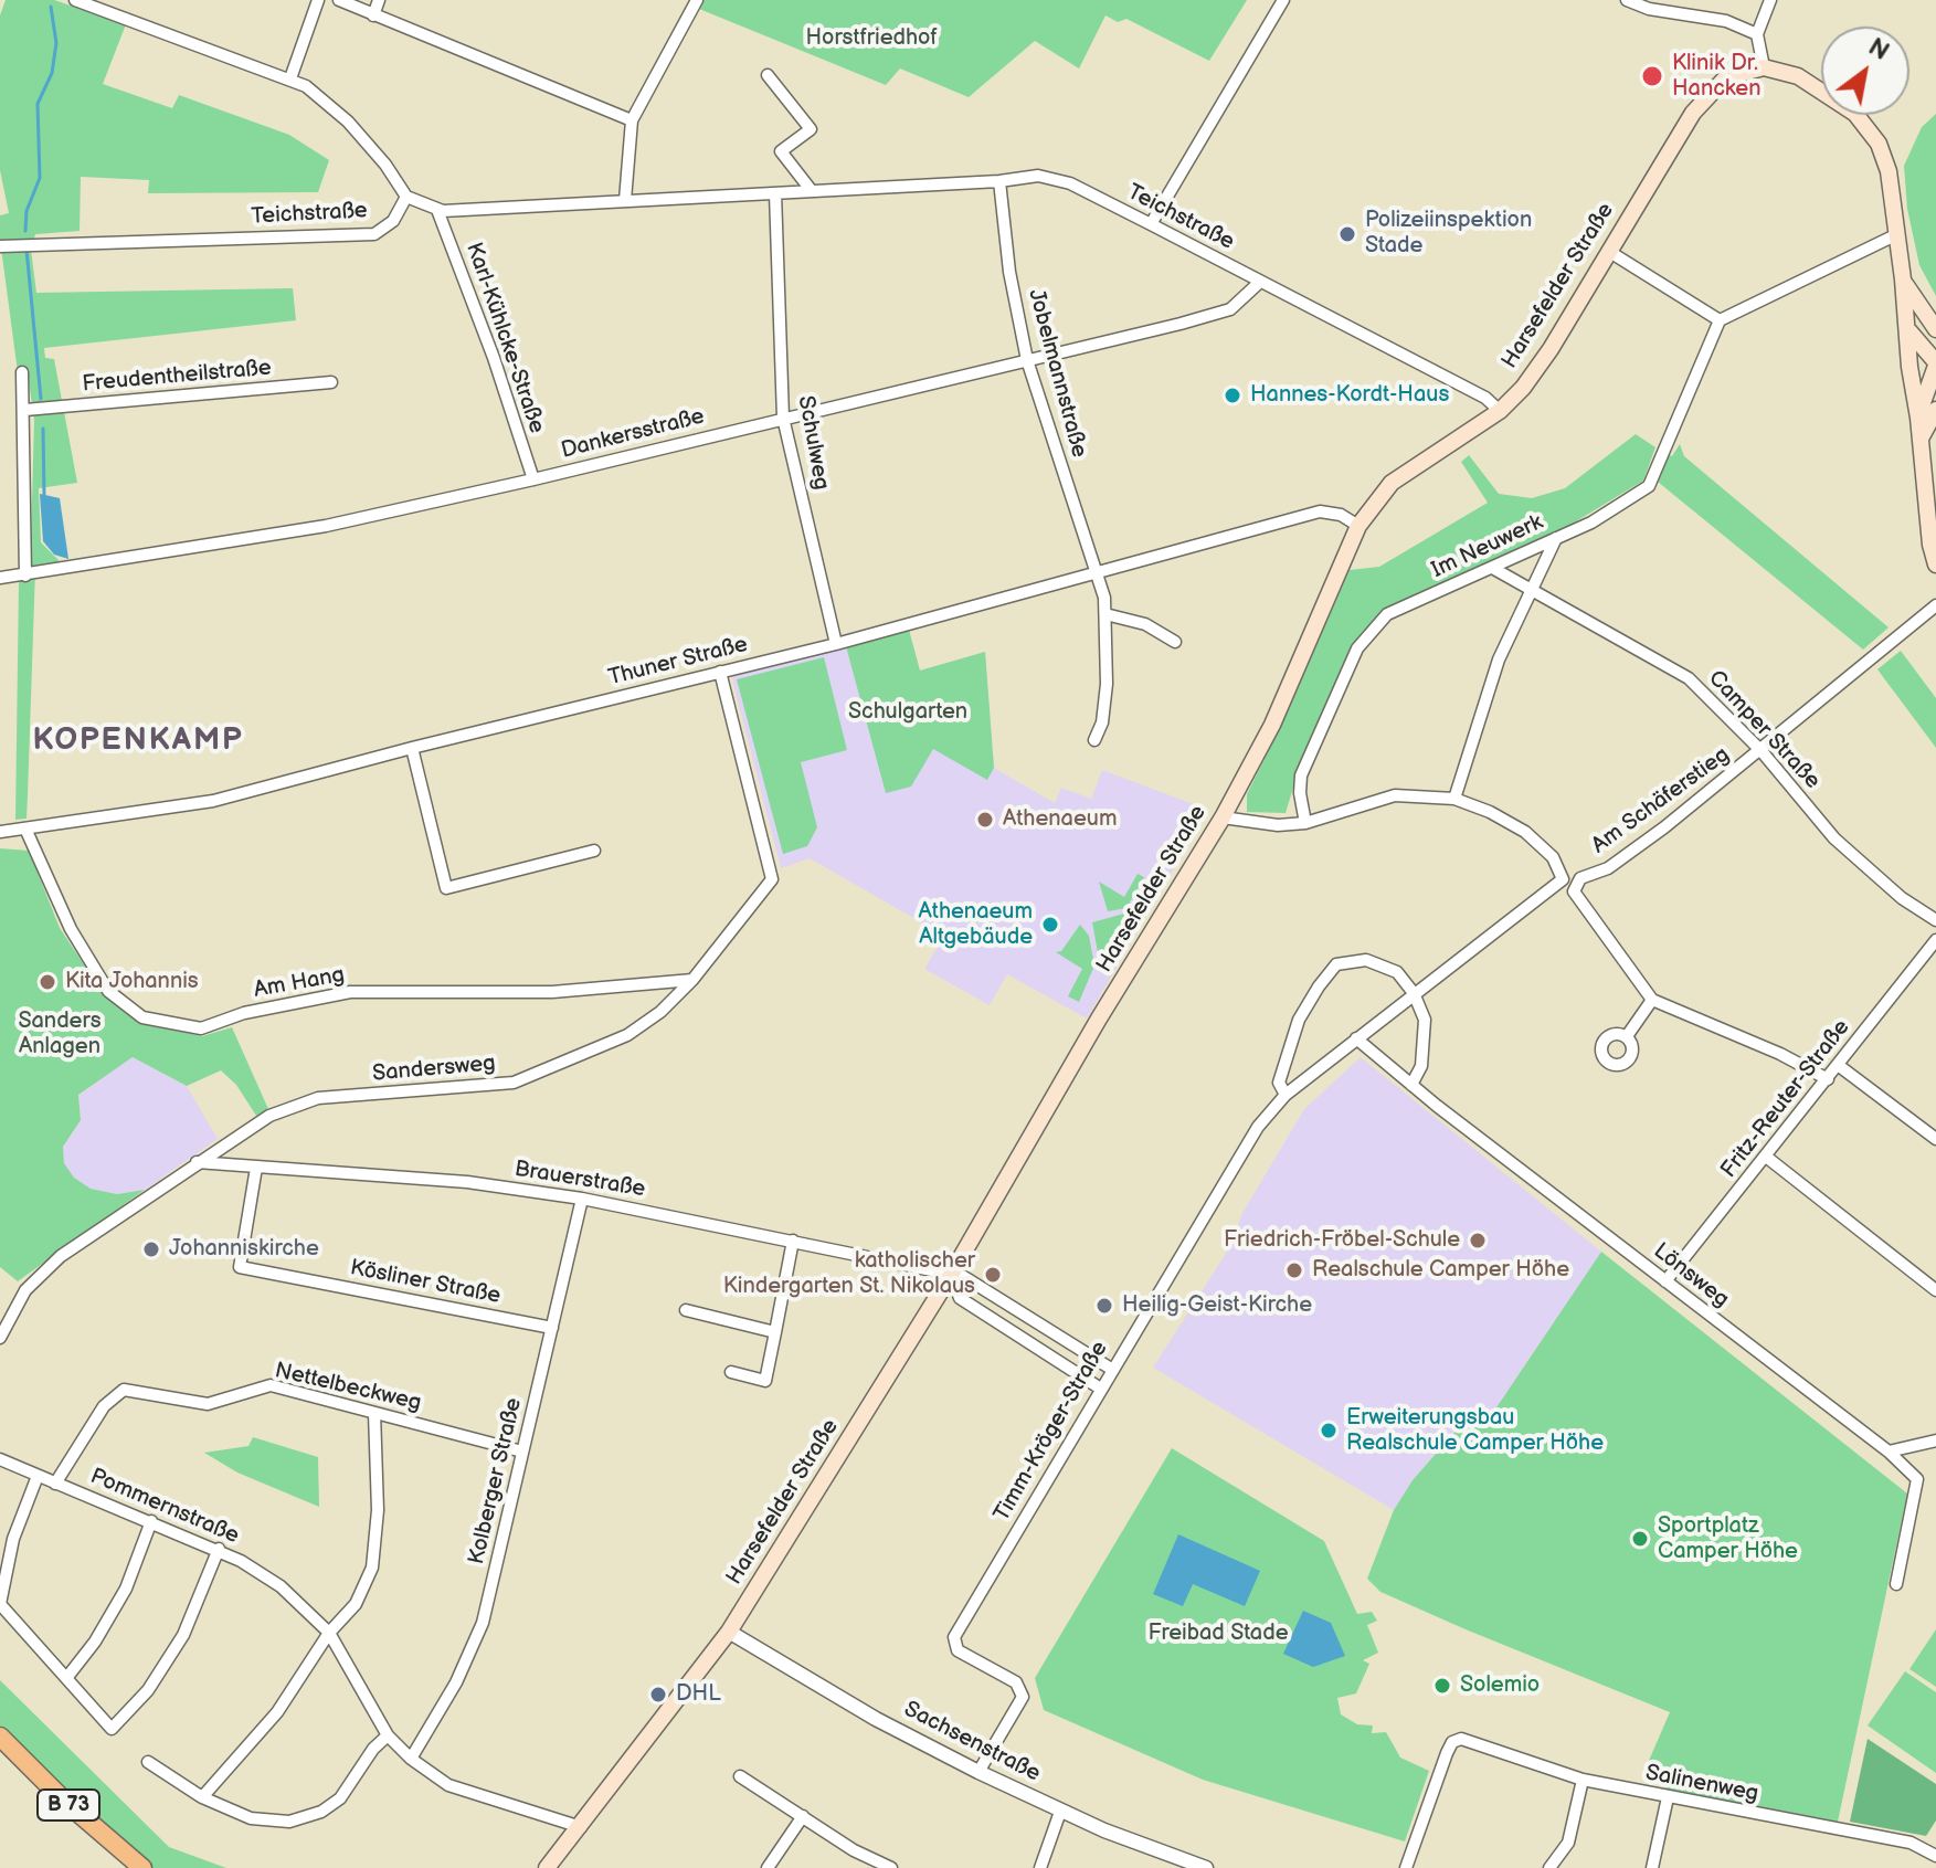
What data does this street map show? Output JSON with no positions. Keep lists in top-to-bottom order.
{
  "streets": {
    "main road": ["Harsefelder Straße", "B 73"],
    "street": [
      "Teichstraße",
      "Karl-Kühlcke-Straße",
      "Jobelmannstraße",
      "Freudentheilstraße",
      "Dankersstraße",
      "Schulweg",
      "Im Neuwerk",
      "Thuner Straße",
      "Camper Straße",
      "Am Schäferstieg",
      "Am Hang",
      "Sandersweg",
      "Fritz-Reuter-Straße",
      "Brauerstraße",
      "Lönsweg",
      "Kösliner Straße",
      "Nettelbeckweg",
      "Timm-Kröger-Straße",
      "Kolberger Straße",
      "Pommernstraße",
      "Sachsenstraße",
      "Salinenweg"
    ]
  },
  "crossings": [
    ["Teichstraße", "Harsefelder Straße"],
    ["Teichstraße", "Karl-Kühlcke-Straße"],
    ["Teichstraße", "Jobelmannstraße"],
    ["Teichstraße", "Dankersstraße"],
    ["Teichstraße", "Schulweg"],
    ["Harsefelder Straße", "Im Neuwerk"],
    ["Harsefelder Straße", "Thuner Straße"],
    ["Harsefelder Straße", "Brauerstraße"],
    ["Harsefelder Straße", "Pommernstraße"],
    ["Harsefelder Straße", "Sachsenstraße"],
    ["Karl-Kühlcke-Straße", "Dankersstraße"],
    ["Jobelmannstraße", "Dankersstraße"],
    ["Jobelmannstraße", "Thuner Straße"],
    ["Dankersstraße", "Schulweg"],
    ["Schulweg", "Thuner Straße"],
    ["Im Neuwerk", "Camper Straße"],
    ["Thuner Straße", "Am Hang"],
    ["Thuner Straße", "Sandersweg"],
    ["Camper Straße", "Am Schäferstieg"],
    ["Am Hang", "Sandersweg"],
    ["Sandersweg", "Brauerstraße"],
    ["Fritz-Reuter-Straße", "Lönsweg"],
    ["Brauerstraße", "Kösliner Straße"],
    ["Brauerstraße", "Timm-Kröger-Straße"],
    ["Brauerstraße", "Kolberger Straße"],
    ["Lönsweg", "Timm-Kröger-Straße"],
    ["Kösliner Straße", "Kolberger Straße"],
    ["Nettelbeckweg", "Kolberger Straße"],
    ["Nettelbeckweg", "Pommernstraße"],
    ["Timm-Kröger-Straße", "Sachsenstraße"],
    ["Kolberger Straße", "Pommernstraße"]
  ],
  "districts": ["KOPENKAMP"],
  "parks": [
    "Horstfriedhof",
    "Schulgarten",
    "Sanders Anlagen",
    "Freibad Stade"
  ],
  "places": [
    "Klinik Dr. Hancken",
    "Polizeiinspektion Stade",
    "Hannes-Kordt-Haus",
    "Athenaeum",
    "Athenaeum Altgebäude",
    "Kita Johannis",
    "Friedrich-Fröbel-Schule",
    "Johanniskirche",
    "Realschule Camper Höhe",
    "katholischer Kindergarten St. Nikolaus",
    "Heilig-Geist-Kirche",
    "Erweiterungsbau Realschule Camper Höhe",
    "Sportplatz Camper Höhe",
    "Solemio",
    "DHL"
  ],
  "north": "top right"
}
